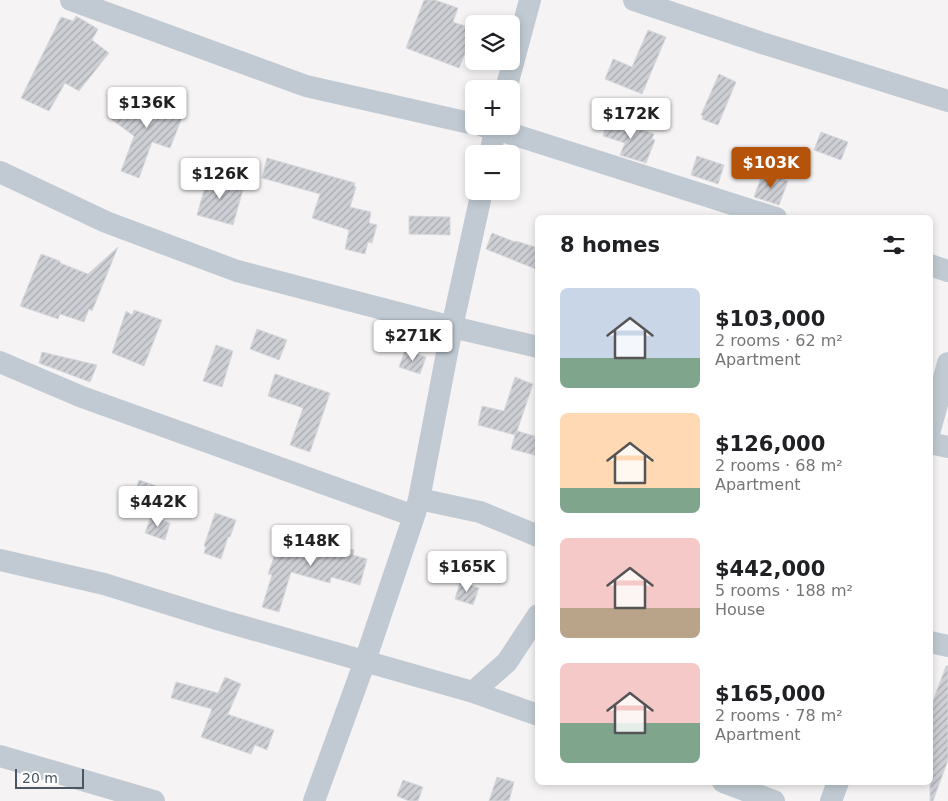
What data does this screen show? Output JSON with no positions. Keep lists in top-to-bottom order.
{
  "scale_bar": "20 m",
  "page": {
    "map_buttons": ["+", "−"],
    "price": [
      "$136K",
      "$172K",
      "$103K",
      "$126K",
      "$271K",
      "$442K",
      "$148K",
      "$165K"
    ],
    "heading": "8 homes",
    "list": [
      {
        "name": "$103,000",
        "note": "2 rooms · 62 m² · Apartment"
      },
      {
        "name": "$126,000",
        "note": "2 rooms · 68 m² · Apartment"
      },
      {
        "name": "$442,000",
        "note": "5 rooms · 188 m² · House"
      },
      {
        "name": "$165,000",
        "note": "2 rooms · 78 m² · Apartment"
      }
    ],
    "scale": "20 m"
  }
}
